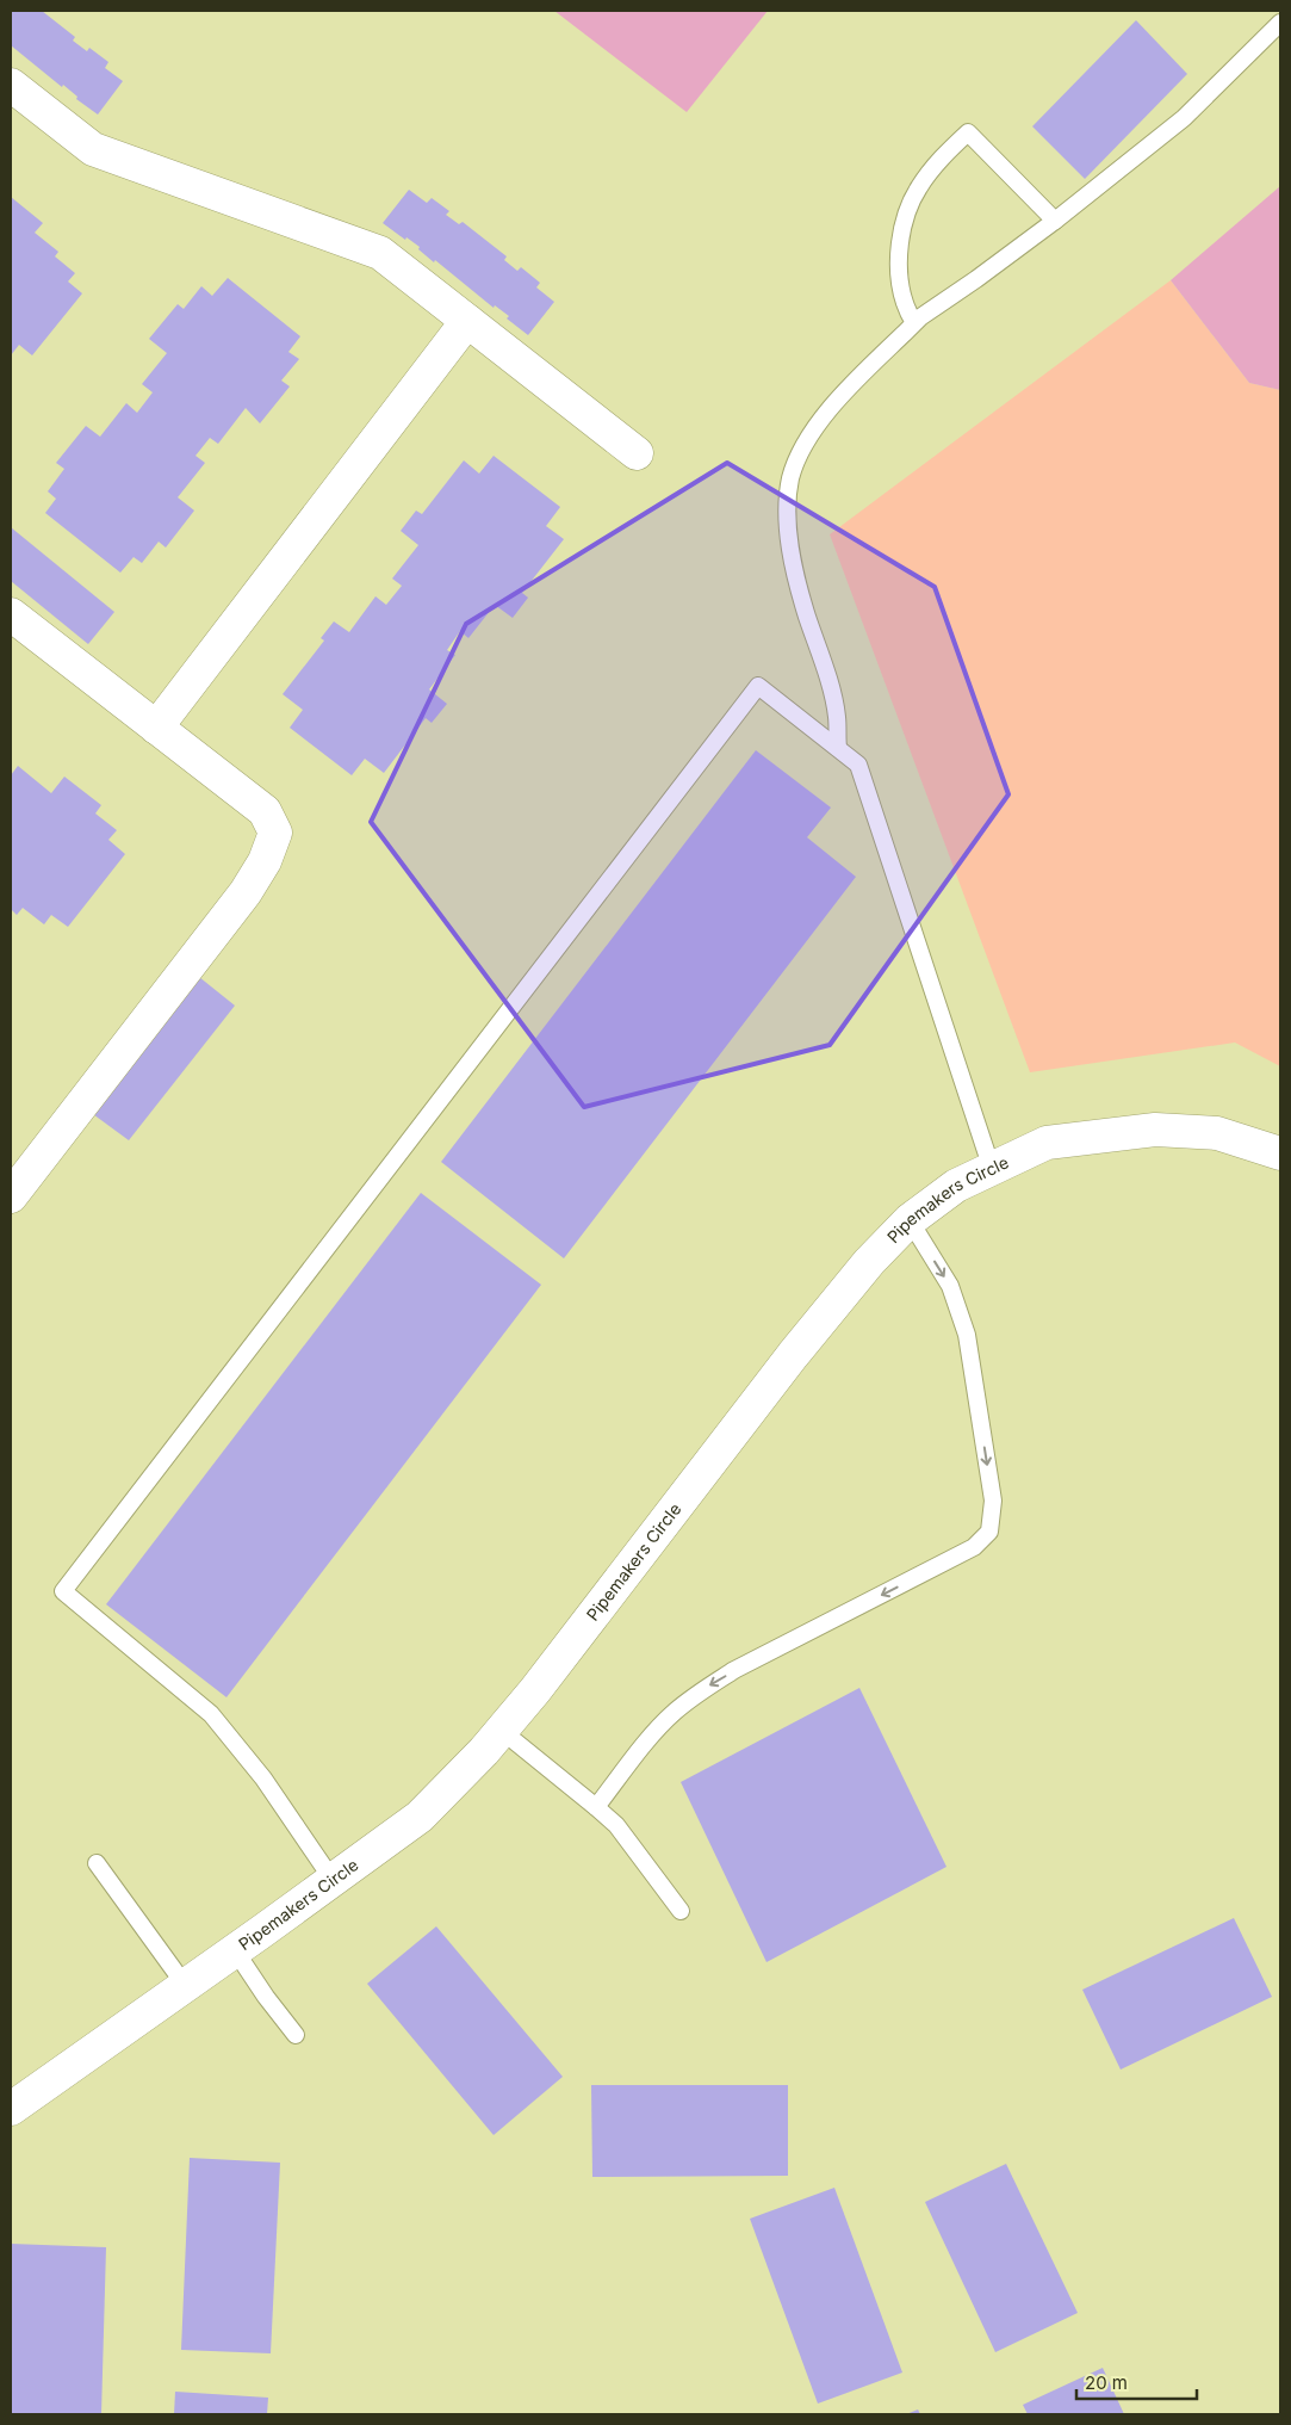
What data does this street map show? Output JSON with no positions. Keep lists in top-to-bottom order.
{
  "streets": {
    "street": ["Pipemakers Circle"]
  },
  "scale_bar": "20 m"
}
